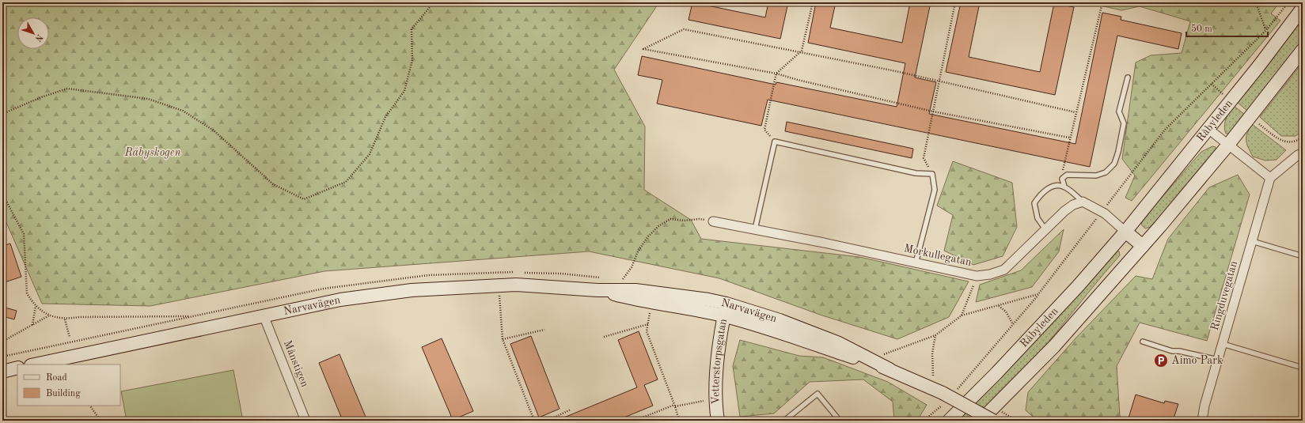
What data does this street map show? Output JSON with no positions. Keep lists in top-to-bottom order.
{
  "streets": {
    "main road": ["Råbyleden", "Narvavägen", "Vetterstorpsgatan"],
    "street": ["Morkullegatan", "Ringduvegatan", "Månstigen"]
  },
  "crossings": [
    ["Narvavägen", "Vetterstorpsgatan"],
    ["Narvavägen", "Månstigen"]
  ],
  "parks": ["Råbyskogen"],
  "places": {
    "parking": ["Aimo Park"]
  },
  "legend": ["Road", "Building"],
  "scale_bar": "50 m",
  "north": "bottom right"
}
